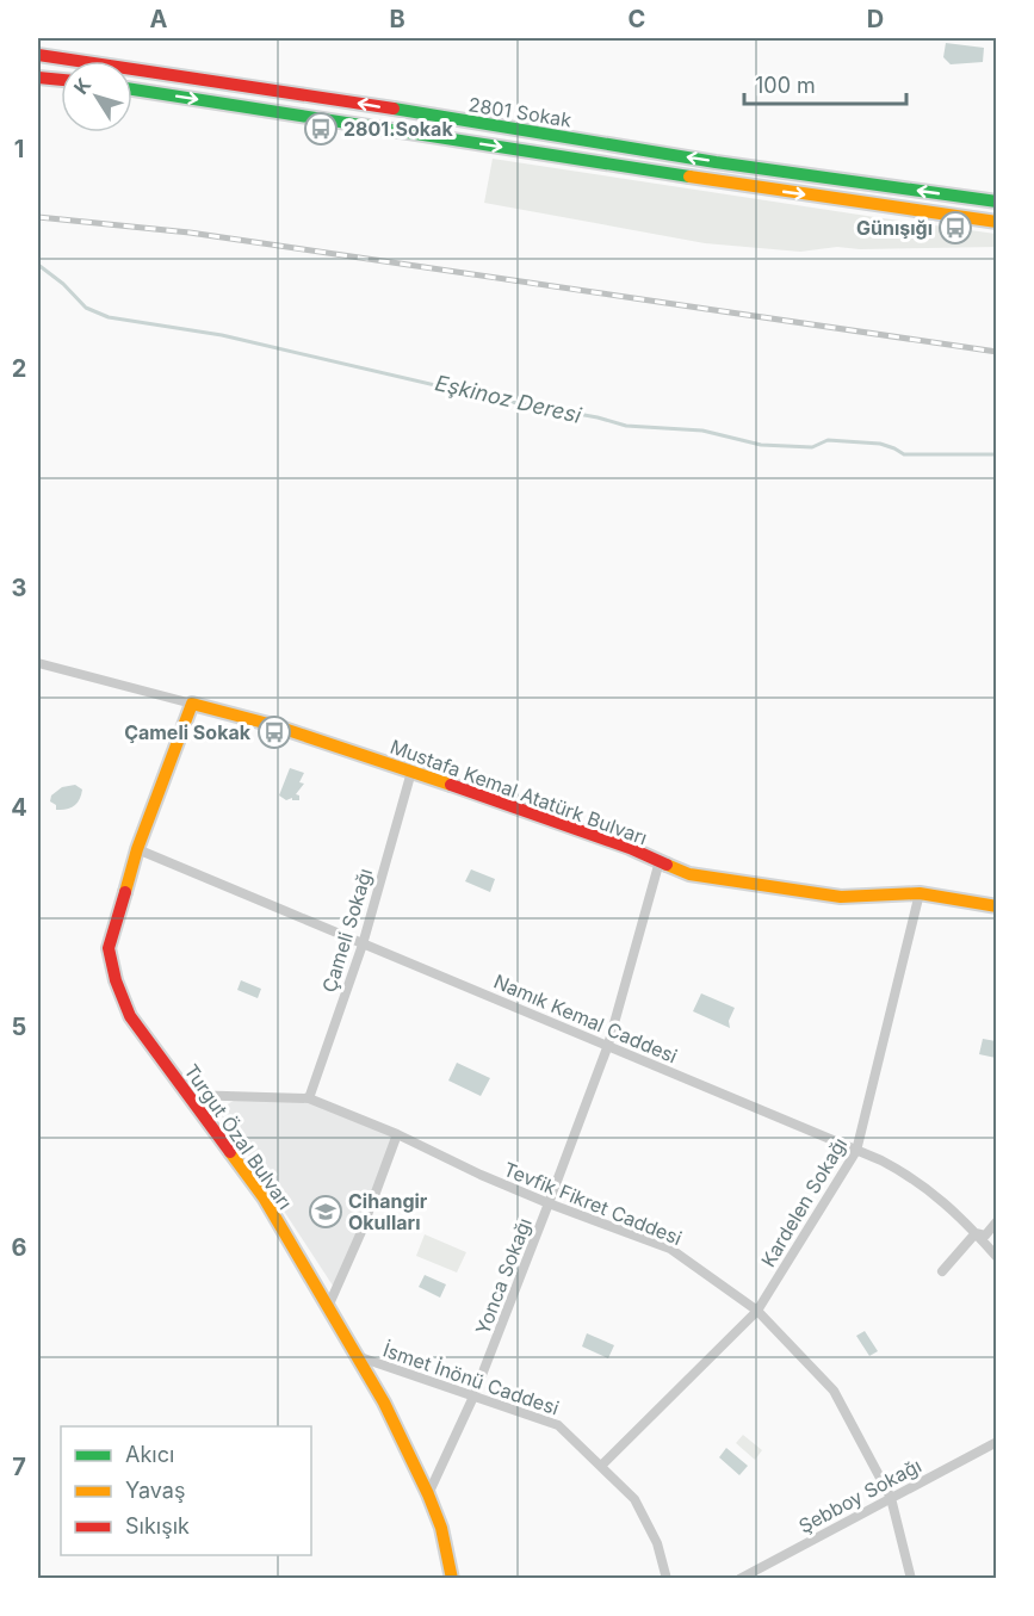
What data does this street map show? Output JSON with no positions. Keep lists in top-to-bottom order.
{
  "streets": {
    "main road": ["2801 Sokak", "Mustafa Kemal Atatürk Bulvarı", "Turgut Özal Bulvarı"],
    "street": [
      "Çameli Sokağı",
      "Namık Kemal Caddesi",
      "Kardelen Sokağı",
      "Tevfik Fikret Caddesi",
      "Yonca Sokağı",
      "İsmet İnönü Caddesi",
      "Şebboy Sokağı"
    ]
  },
  "crossings": [
    ["Mustafa Kemal Atatürk Bulvarı", "Çameli Sokağı"],
    ["Mustafa Kemal Atatürk Bulvarı", "Turgut Özal Bulvarı"],
    ["Mustafa Kemal Atatürk Bulvarı", "Kardelen Sokağı"],
    ["Mustafa Kemal Atatürk Bulvarı", "Yonca Sokağı"],
    ["Çameli Sokağı", "Namık Kemal Caddesi"],
    ["Çameli Sokağı", "Tevfik Fikret Caddesi"],
    ["Namık Kemal Caddesi", "Turgut Özal Bulvarı"],
    ["Namık Kemal Caddesi", "Kardelen Sokağı"],
    ["Namık Kemal Caddesi", "Yonca Sokağı"],
    ["Turgut Özal Bulvarı", "Tevfik Fikret Caddesi"],
    ["Turgut Özal Bulvarı", "Yonca Sokağı"],
    ["Turgut Özal Bulvarı", "İsmet İnönü Caddesi"],
    ["Kardelen Sokağı", "Tevfik Fikret Caddesi"],
    ["Kardelen Sokağı", "İsmet İnönü Caddesi"],
    ["Tevfik Fikret Caddesi", "Yonca Sokağı"],
    ["Tevfik Fikret Caddesi", "Şebboy Sokağı"],
    ["Yonca Sokağı", "İsmet İnönü Caddesi"]
  ],
  "water": ["Eşkinoz Deresi"],
  "places": {
    "bus stop": ["2801.Sokak", "Günışığı", "Çameli Sokak"],
    "school or university": ["Cihangir Okulları"]
  },
  "legend": ["Akıcı", "Yavaş", "Sıkışık"],
  "scale_bar": "100 m",
  "north": "top left",
  "grid": {
    "columns": [
      "A",
      "B",
      "C",
      "D"
    ],
    "rows": [
      "1",
      "2",
      "3",
      "4",
      "5",
      "6",
      "7"
    ]
  }
}
